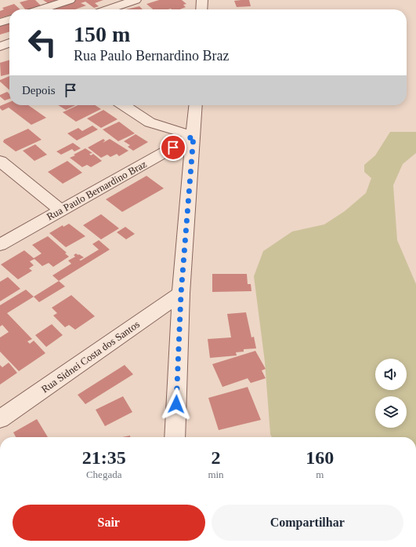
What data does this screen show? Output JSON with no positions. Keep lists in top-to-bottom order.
{
  "streets": {
    "street": ["Rua Paulo Bernardino Braz", "Rua Sidnei Costa dos Santos"]
  },
  "page": {
    "turn": ["150 m", "Rua Paulo Bernardino Braz"],
    "then": "Depois",
    "eta": [
      "21:35",
      "Chegada",
      "2",
      "min",
      "160",
      "m"
    ],
    "buttons": ["Sair", "Compartilhar"]
  }
}
